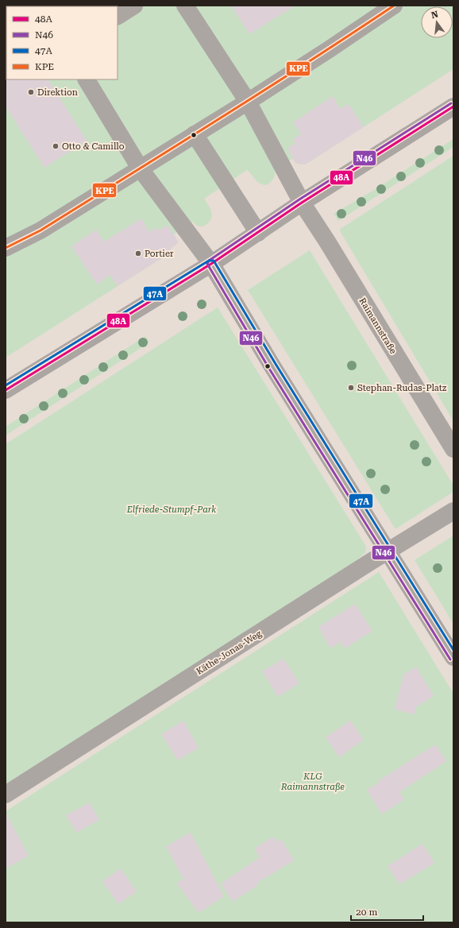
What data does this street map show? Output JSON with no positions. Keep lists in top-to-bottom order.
{
  "streets": {
    "street": ["Raimannstraße", "Käthe-Jonas-Weg"]
  },
  "parks": ["Elfriede-Stumpf-Park", "KLG Raimannstraße"],
  "places": [
    "Direktion",
    "Otto & Camillo",
    "Portier",
    "Stephan-Rudas-Platz"
  ],
  "lines": [
    "transit line KPE",
    "transit line N46",
    "transit line 48A",
    "transit line 47A"
  ],
  "legend": [
    "48A",
    "N46",
    "47A",
    "KPE"
  ],
  "scale_bar": "20 m",
  "north": "top"
}
